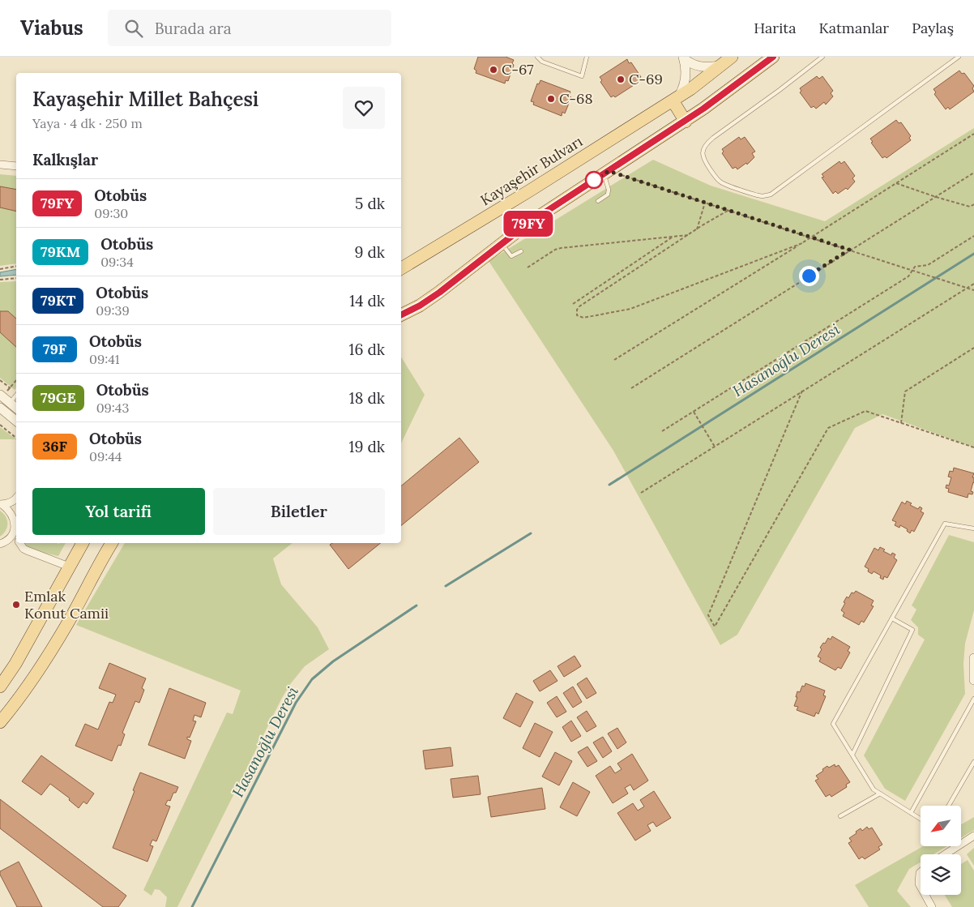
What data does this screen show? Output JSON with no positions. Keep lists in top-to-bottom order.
{
  "streets": {
    "main road": ["Kayaşehir Bulvarı"]
  },
  "water": ["Hasanoğlu Deresi"],
  "places": [
    "C-67",
    "C-69",
    "C-68",
    "Emlak Konut Camii"
  ],
  "lines": ["bus line 79FY"],
  "north": "bottom left",
  "page": {
    "header": "Viabus",
    "search": "Burada ara",
    "nav": ["Harita", "Katmanlar", "Paylaş"],
    "on_map": "79FY",
    "heading": [
      ["Kayaşehir Millet Bahçesi", "Yaya · 4 dk · 250 m"],
      "Kalkışlar"
    ],
    "list": [
      {
        "mark": "79FY",
        "name": "Otobüs",
        "note": "09:30",
        "value": "5 dk"
      },
      {
        "mark": "79KM",
        "name": "Otobüs",
        "note": "09:34",
        "value": "9 dk"
      },
      {
        "mark": "79KT",
        "name": "Otobüs",
        "note": "09:39",
        "value": "14 dk"
      },
      {
        "mark": "79F",
        "name": "Otobüs",
        "note": "09:41",
        "value": "16 dk"
      },
      {
        "mark": "79GE",
        "name": "Otobüs",
        "note": "09:43",
        "value": "18 dk"
      },
      {
        "mark": "36F",
        "name": "Otobüs",
        "note": "09:44",
        "value": "19 dk"
      }
    ],
    "buttons": ["Yol tarifi", "Biletler"]
  }
}
